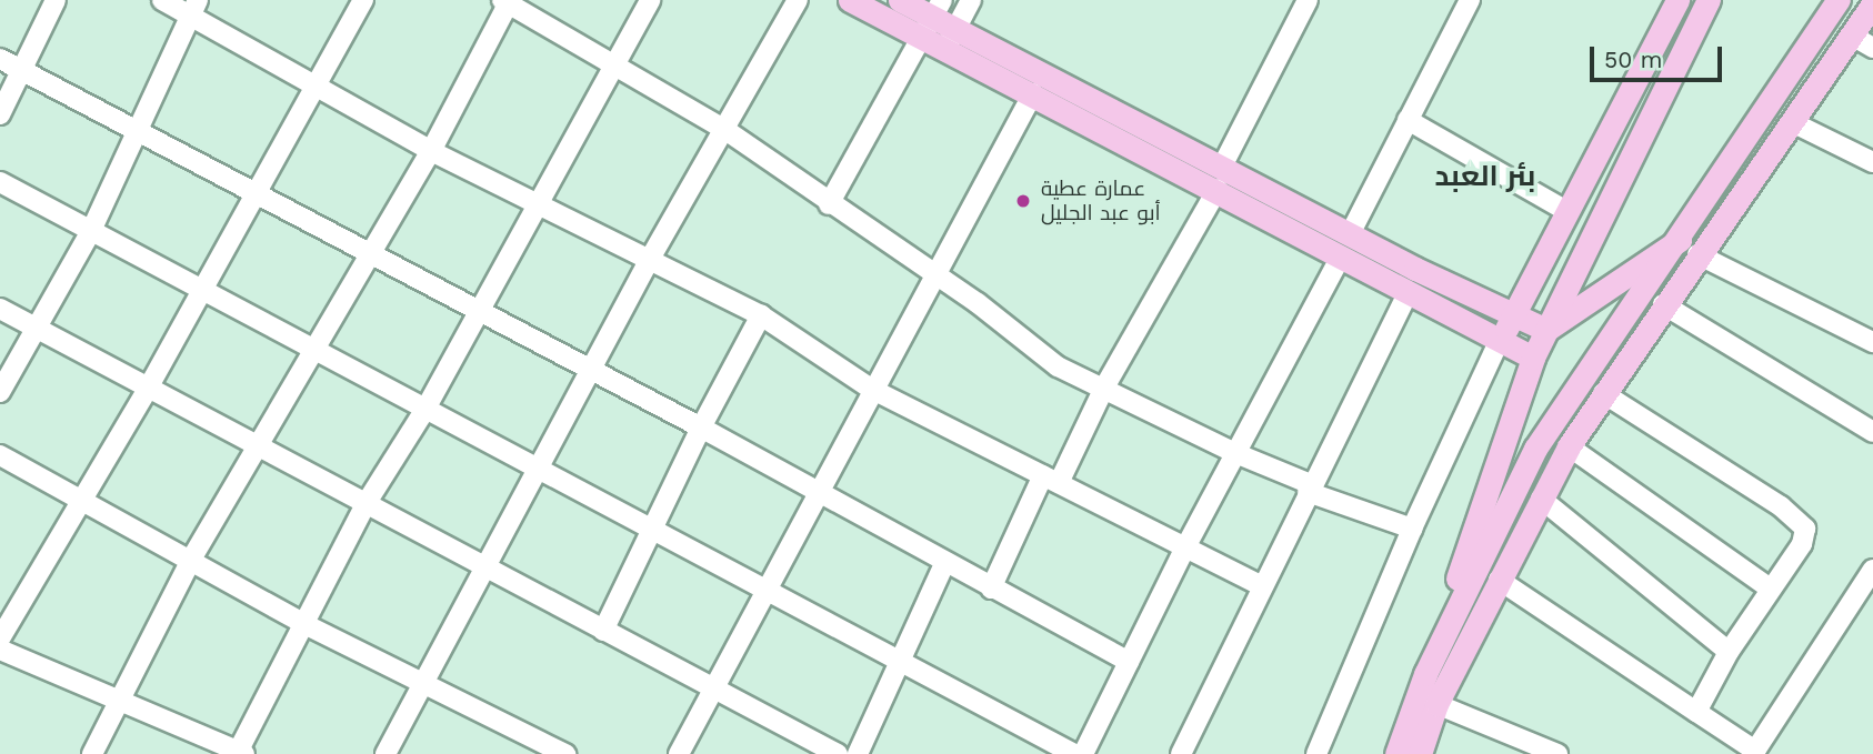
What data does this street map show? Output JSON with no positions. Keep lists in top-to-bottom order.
{
  "districts": ["بئر العبد"],
  "places": ["عمارة عطية أبو عبد الجليل"],
  "scale_bar": "50 m"
}
